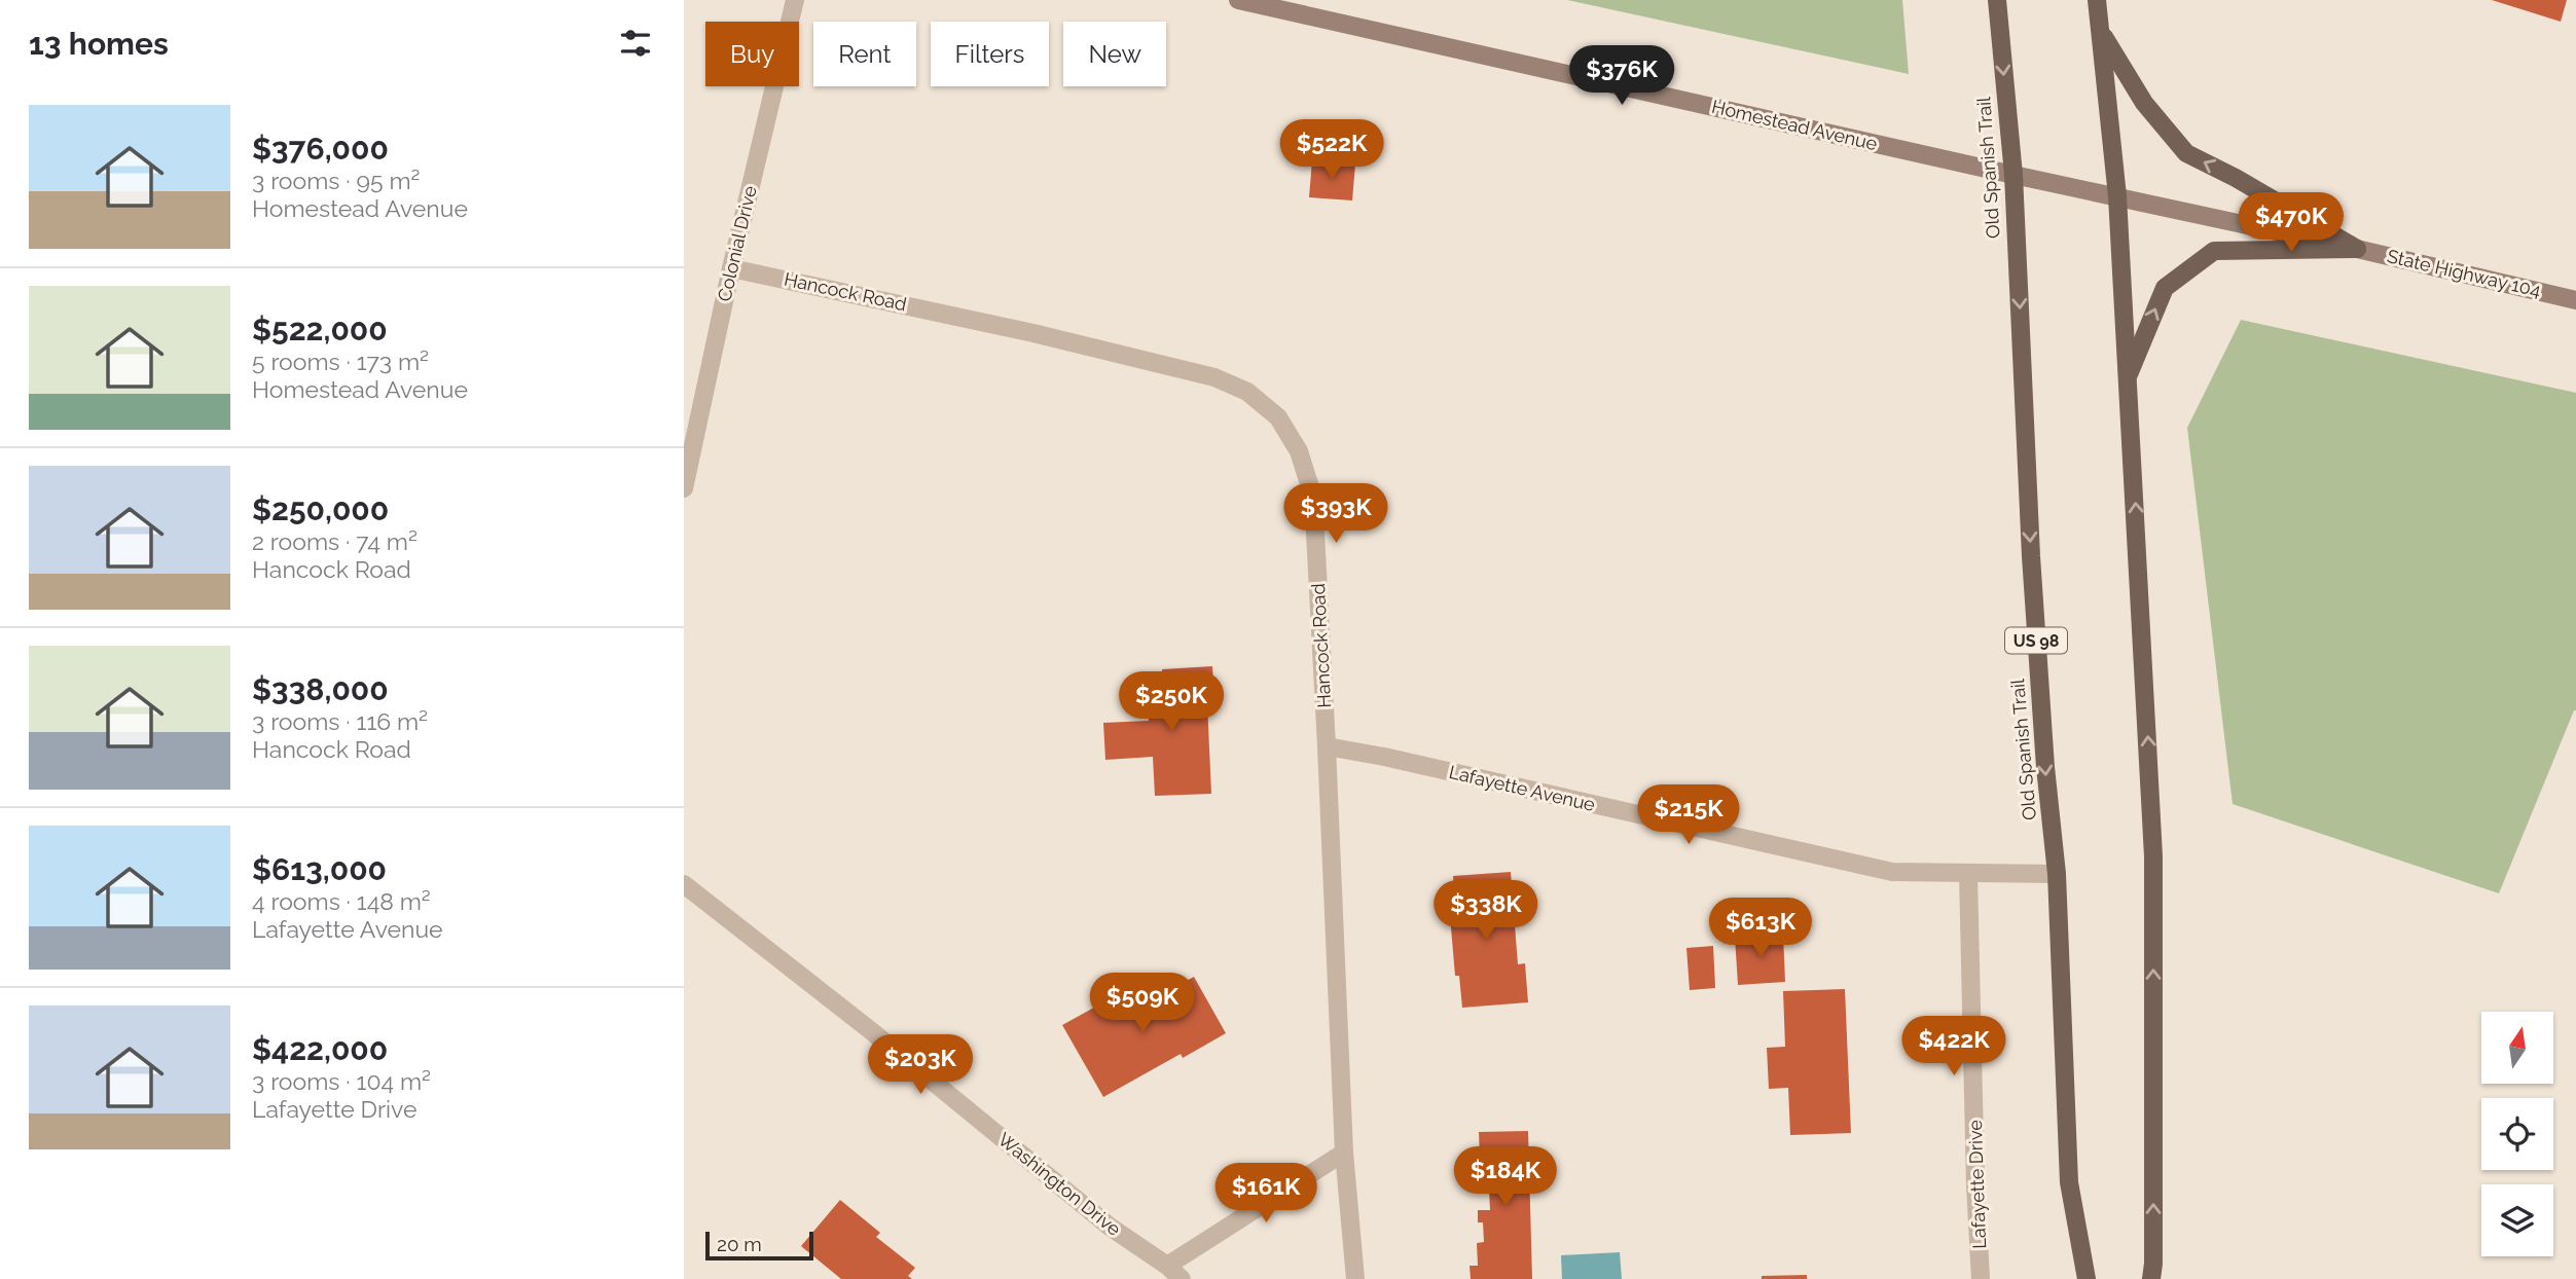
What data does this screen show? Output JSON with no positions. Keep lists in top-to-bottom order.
{
  "streets": {
    "main road": ["Old Spanish Trail", "US 98"],
    "street": [
      "Homestead Avenue",
      "Colonial Drive",
      "State Highway 104",
      "Hancock Road",
      "Lafayette Avenue",
      "Washington Drive",
      "Lafayette Drive"
    ]
  },
  "crossings": [
    ["Homestead Avenue", "Old Spanish Trail"],
    ["Homestead Avenue", "State Highway 104"],
    ["Old Spanish Trail", "State Highway 104"],
    ["Old Spanish Trail", "Lafayette Avenue"],
    ["Colonial Drive", "Hancock Road"],
    ["Hancock Road", "Lafayette Avenue"],
    ["Lafayette Avenue", "Lafayette Drive"]
  ],
  "scale_bar": "20 m",
  "north": "top",
  "page": {
    "heading": "13 homes",
    "chip": [
      "Buy",
      "Rent",
      "Filters",
      "New"
    ],
    "price": [
      "$376K",
      "$522K",
      "$470K",
      "$393K",
      "$250K",
      "$215K",
      "$338K",
      "$613K",
      "$509K",
      "$422K",
      "$203K",
      "$184K",
      "$161K"
    ],
    "list": [
      {
        "name": "$376,000",
        "note": "3 rooms · 95 m² · Homestead Avenue"
      },
      {
        "name": "$522,000",
        "note": "5 rooms · 173 m² · Homestead Avenue"
      },
      {
        "name": "$250,000",
        "note": "2 rooms · 74 m² · Hancock Road"
      },
      {
        "name": "$338,000",
        "note": "3 rooms · 116 m² · Hancock Road"
      },
      {
        "name": "$613,000",
        "note": "4 rooms · 148 m² · Lafayette Avenue"
      },
      {
        "name": "$422,000",
        "note": "3 rooms · 104 m² · Lafayette Drive"
      }
    ],
    "scale": "20 m"
  }
}
